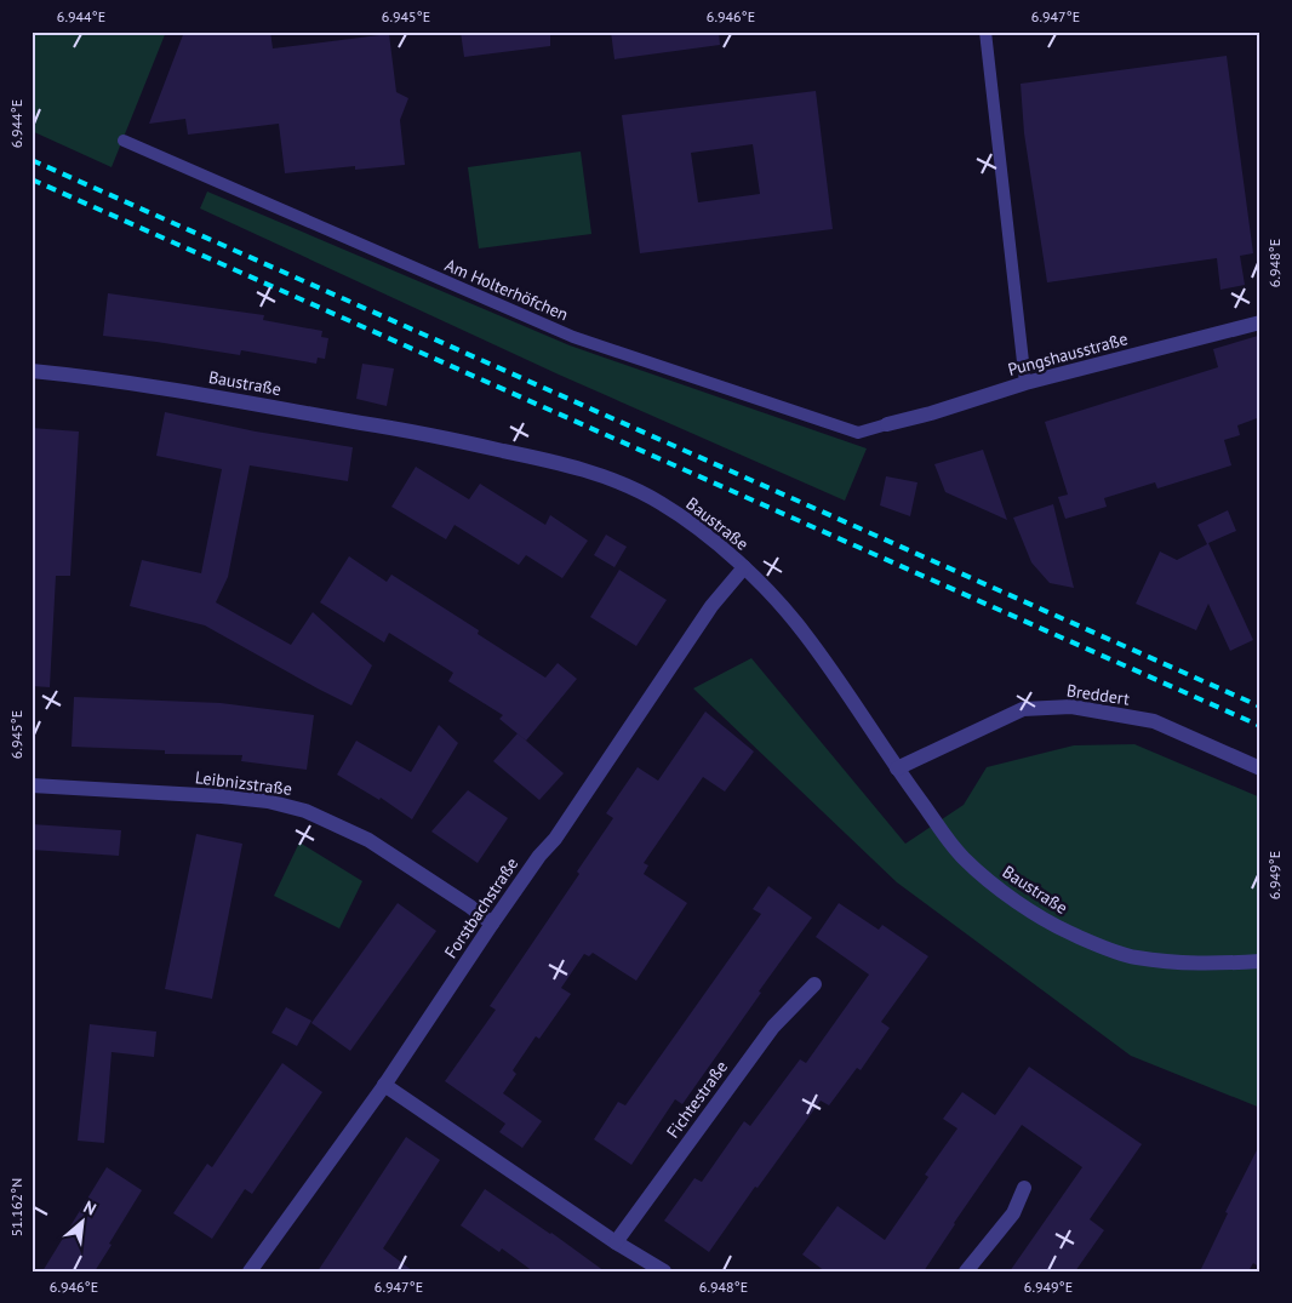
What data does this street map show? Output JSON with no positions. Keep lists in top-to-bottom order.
{
  "streets": {
    "street": [
      "Pungshausstraße",
      "Baustraße",
      "Breddert",
      "Leibnizstraße",
      "Forstbachstraße",
      "Fichtestraße"
    ],
    "lane": ["Am Holterhöfchen"]
  },
  "crossings": [
    ["Am Holterhöfchen", "Pungshausstraße"],
    ["Baustraße", "Breddert"],
    ["Baustraße", "Forstbachstraße"],
    ["Leibnizstraße", "Forstbachstraße"]
  ],
  "north": "top right",
  "coordinates": [
    "6.944°E",
    "6.945°E",
    "6.946°E",
    "6.947°E",
    "6.948°E",
    "6.949°E",
    "51.162°N"
  ]
}
